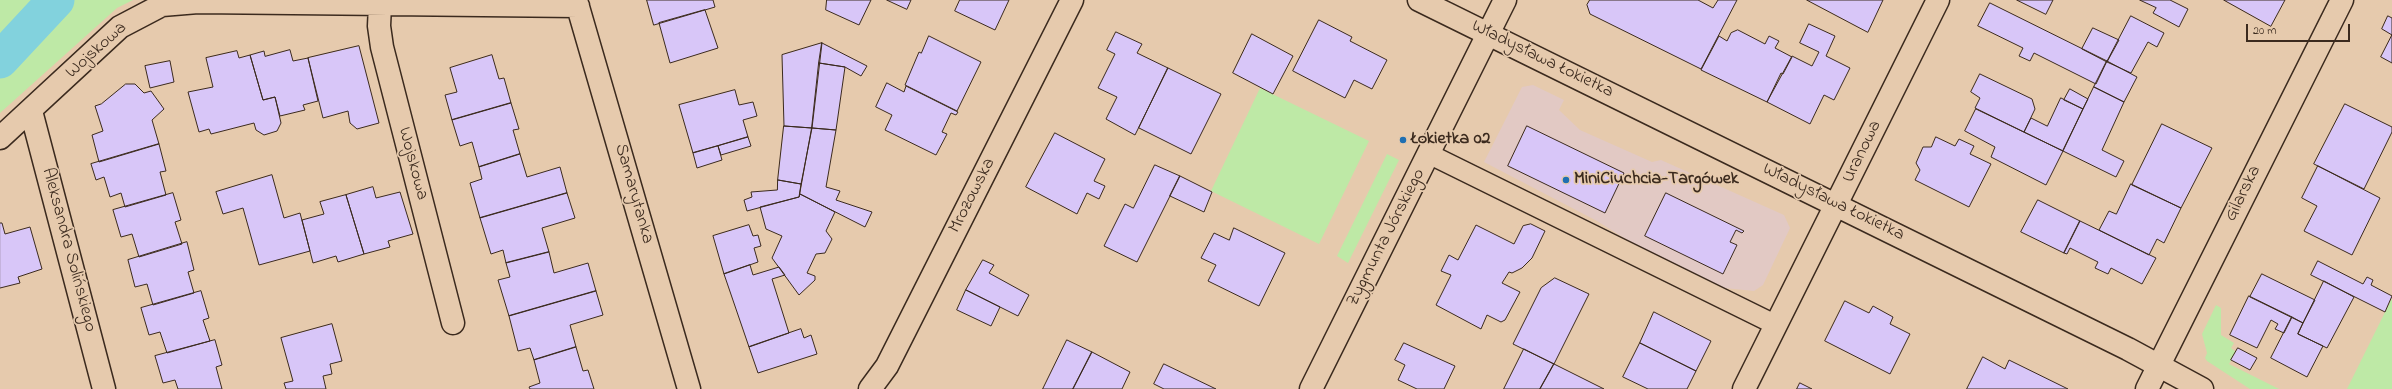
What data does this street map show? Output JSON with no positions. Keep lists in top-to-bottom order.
{
  "streets": {
    "street": [
      "Wojskowa",
      "Władysława Łokietka",
      "Uranowa",
      "Samarytanka",
      "Gilarska",
      "Mrozowska",
      "Zygmunta Jórskiego",
      "Aleksandra Solińskiego"
    ]
  },
  "crossings": [
    ["Wojskowa", "Samarytanka"],
    ["Wojskowa", "Aleksandra Solińskiego"],
    ["Władysława Łokietka", "Uranowa"],
    ["Władysława Łokietka", "Gilarska"],
    ["Władysława Łokietka", "Zygmunta Jórskiego"]
  ],
  "places": ["Łokietka 02", "MiniCiuchcia-Targówek"],
  "scale_bar": "20 m"
}
